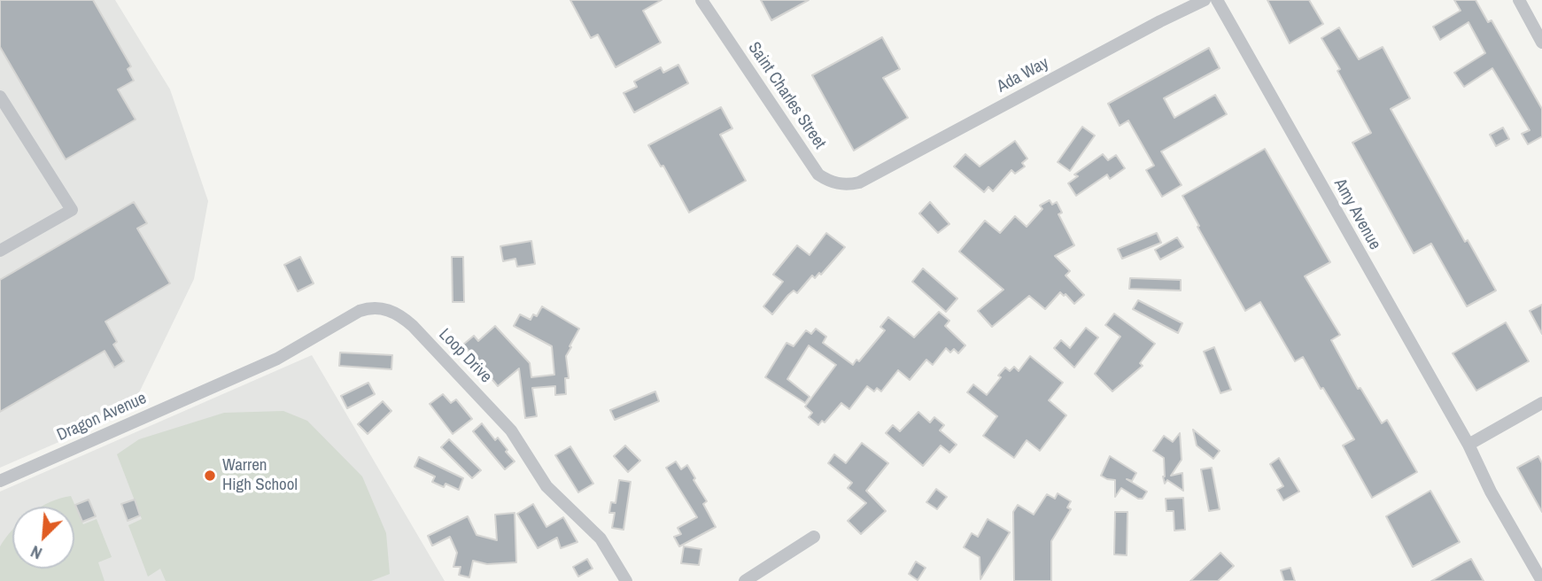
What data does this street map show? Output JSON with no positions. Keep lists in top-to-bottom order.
{
  "streets": {
    "street": [
      "Ada Way",
      "Saint Charles Street",
      "Amy Avenue",
      "Loop Drive",
      "Dragon Avenue"
    ]
  },
  "crossings": [
    ["Ada Way", "Saint Charles Street"],
    ["Loop Drive", "Dragon Avenue"]
  ],
  "places": ["Warren High School"],
  "north": "bottom left"
}
